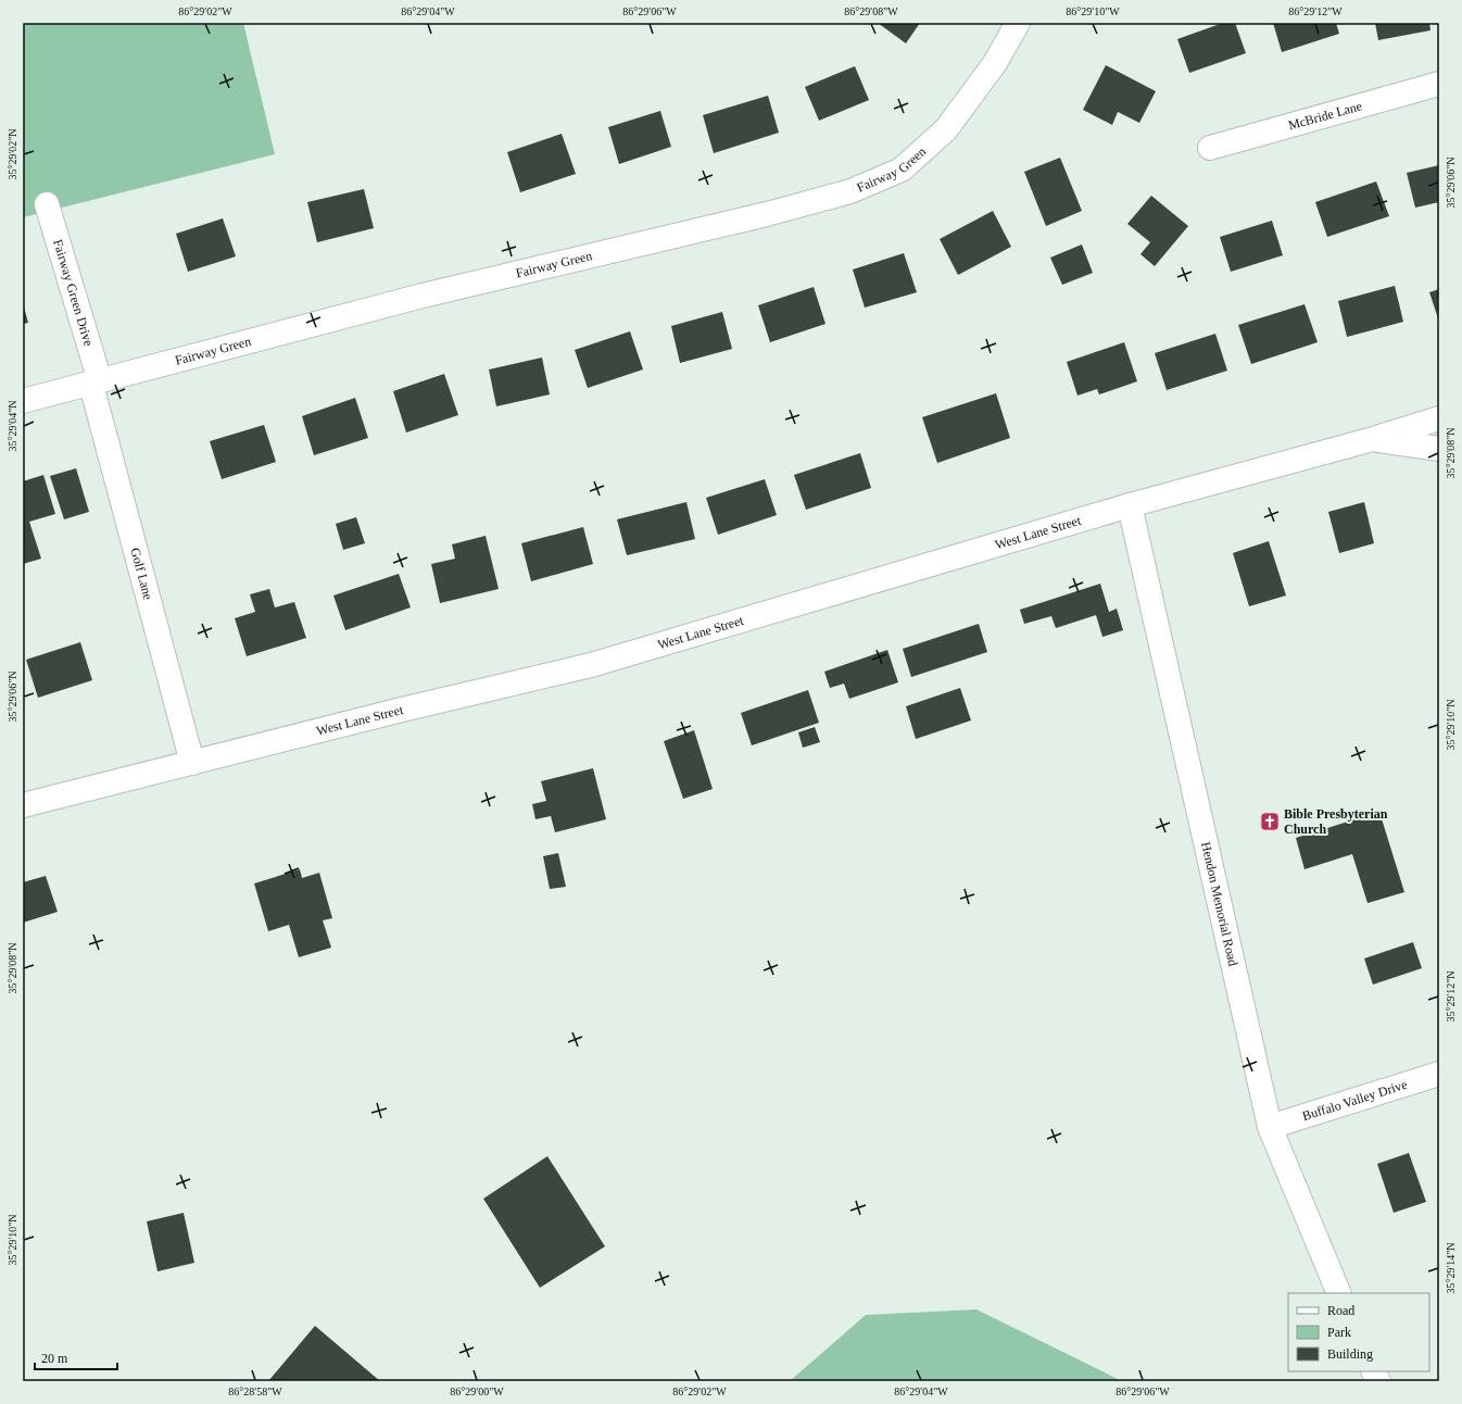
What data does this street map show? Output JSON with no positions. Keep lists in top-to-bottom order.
{
  "streets": {
    "street": [
      "McBride Lane",
      "Fairway Green",
      "Fairway Green Drive",
      "West Lane Street",
      "Golf Lane",
      "Hendon Memorial Road",
      "Buffalo Valley Drive"
    ]
  },
  "crossings": [
    ["Fairway Green", "Fairway Green Drive"],
    ["Fairway Green", "Golf Lane"],
    ["Fairway Green Drive", "Golf Lane"],
    ["West Lane Street", "Golf Lane"],
    ["West Lane Street", "Hendon Memorial Road"],
    ["Hendon Memorial Road", "Buffalo Valley Drive"]
  ],
  "places": {
    "church": ["Bible Presbyterian Church"]
  },
  "legend": ["Road", "Park", "Building"],
  "scale_bar": "20 m",
  "coordinates": [
    "86°29'02\"W",
    "86°29'04\"W",
    "86°29'06\"W",
    "86°29'08\"W",
    "86°29'10\"W",
    "86°29'12\"W",
    "35°29'02\"N",
    "35°29'06\"N",
    "35°29'04\"N",
    "35°29'08\"N",
    "35°29'10\"N",
    "35°29'12\"N",
    "35°29'14\"N",
    "86°28'58\"W",
    "86°29'00\"W"
  ]
}
